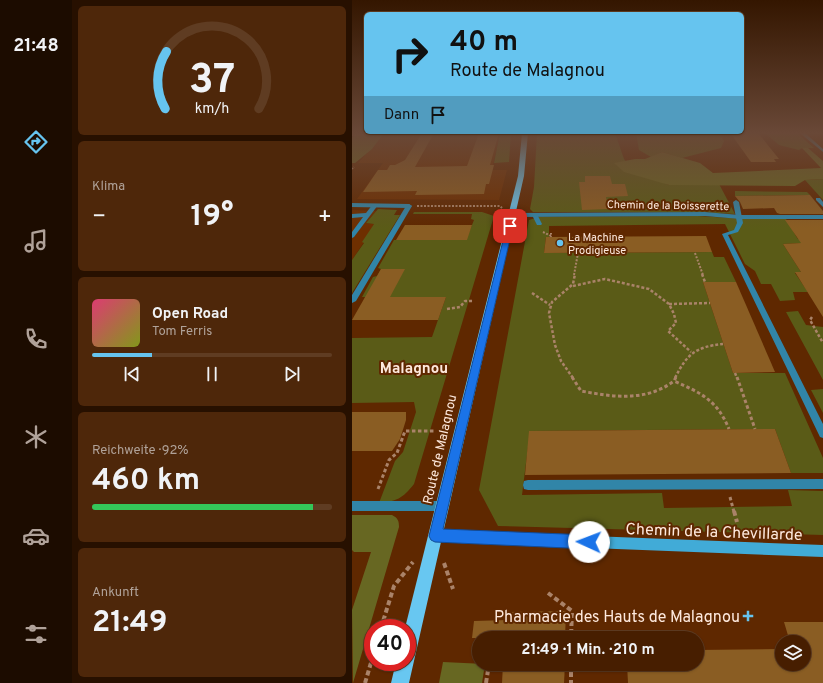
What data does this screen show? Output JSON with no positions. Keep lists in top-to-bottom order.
{
  "streets": {
    "main road": ["Route de Malagnou"],
    "street": ["Chemin de la Boisserette", "Chemin de la Chevillarde"]
  },
  "crossings": [
    ["Chemin de la Boisserette", "Route de Malagnou"],
    ["Route de Malagnou", "Chemin de la Chevillarde"]
  ],
  "districts": ["Malagnou"],
  "places": {
    "other": ["La Machine Prodigieuse"],
    "health": ["Pharmacie des Hauts de Malagnou"]
  },
  "page": {
    "tabs": "21:48",
    "turn": ["40 m", "Route de Malagnou"],
    "then": "Dann",
    "tile": [
      "Klima",
      ["Reichweite · 92%", "460 km"],
      ["Ankunft", "21:49"]
    ],
    "heat": ["−", "19°", "+"],
    "song": ["Open Road", "Tom Ferris"],
    "limit": "40",
    "trip": "21:49 · 1 Min. · 210 m",
    "gauge": ["37", "km/h"]
  }
}
